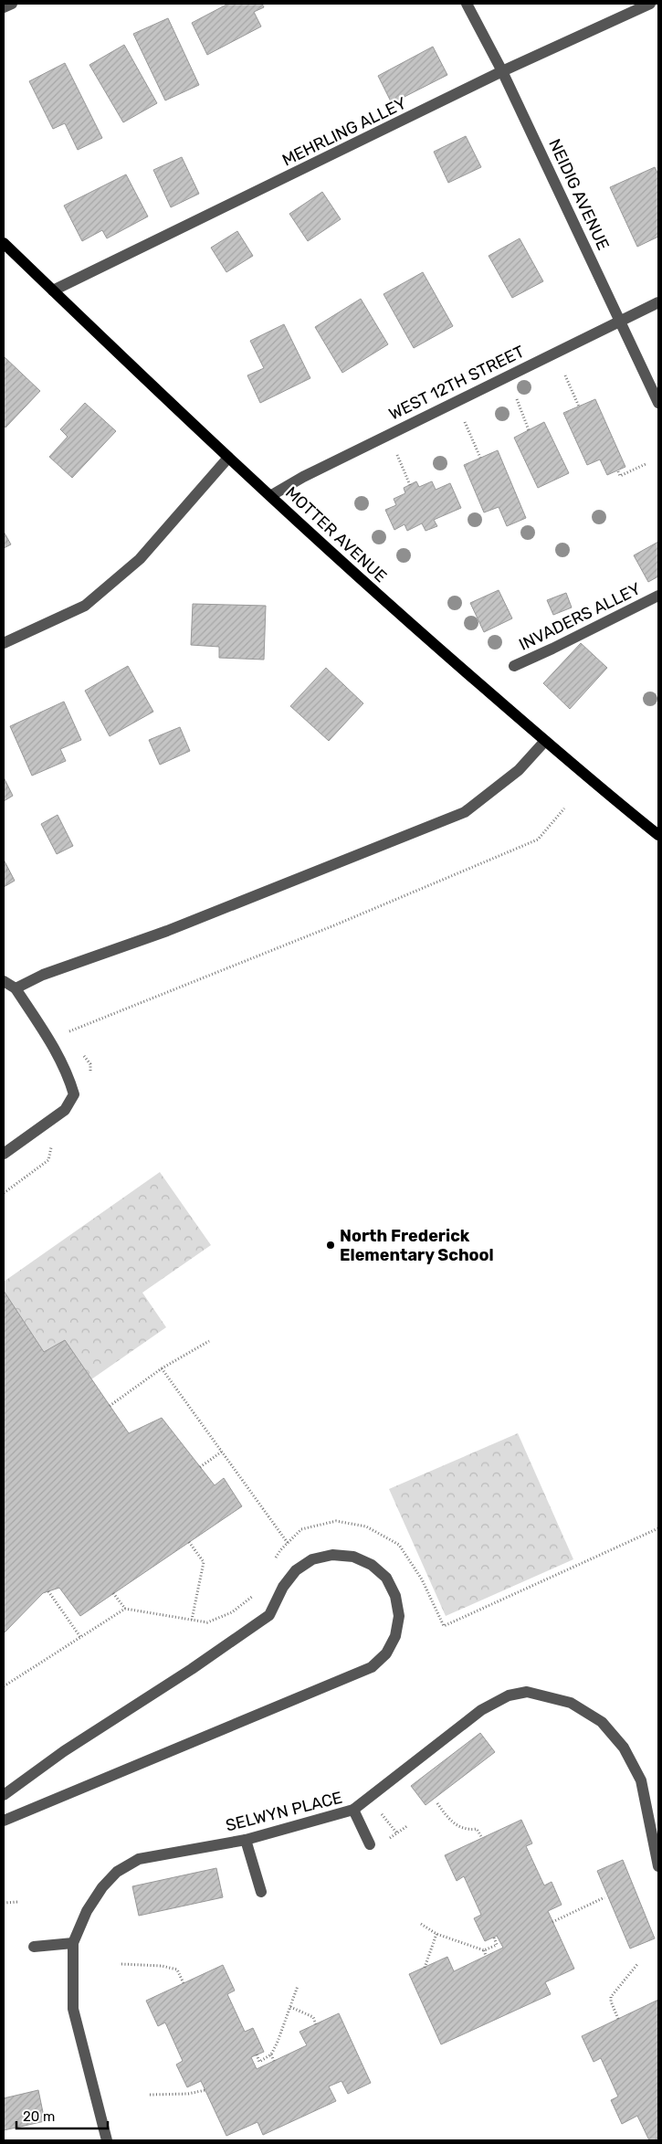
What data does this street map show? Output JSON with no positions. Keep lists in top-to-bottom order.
{
  "streets": {
    "main road": ["MOTTER AVENUE"],
    "street": [
      "MEHRLING ALLEY",
      "NEIDIG AVENUE",
      "WEST 12TH STREET",
      "INVADERS ALLEY",
      "SELWYN PLACE"
    ]
  },
  "crossings": [
    ["MEHRLING ALLEY", "NEIDIG AVENUE"],
    ["MEHRLING ALLEY", "MOTTER AVENUE"],
    ["NEIDIG AVENUE", "WEST 12TH STREET"],
    ["WEST 12TH STREET", "MOTTER AVENUE"]
  ],
  "places": ["North Frederick Elementary School"],
  "scale_bar": "20 m"
}
